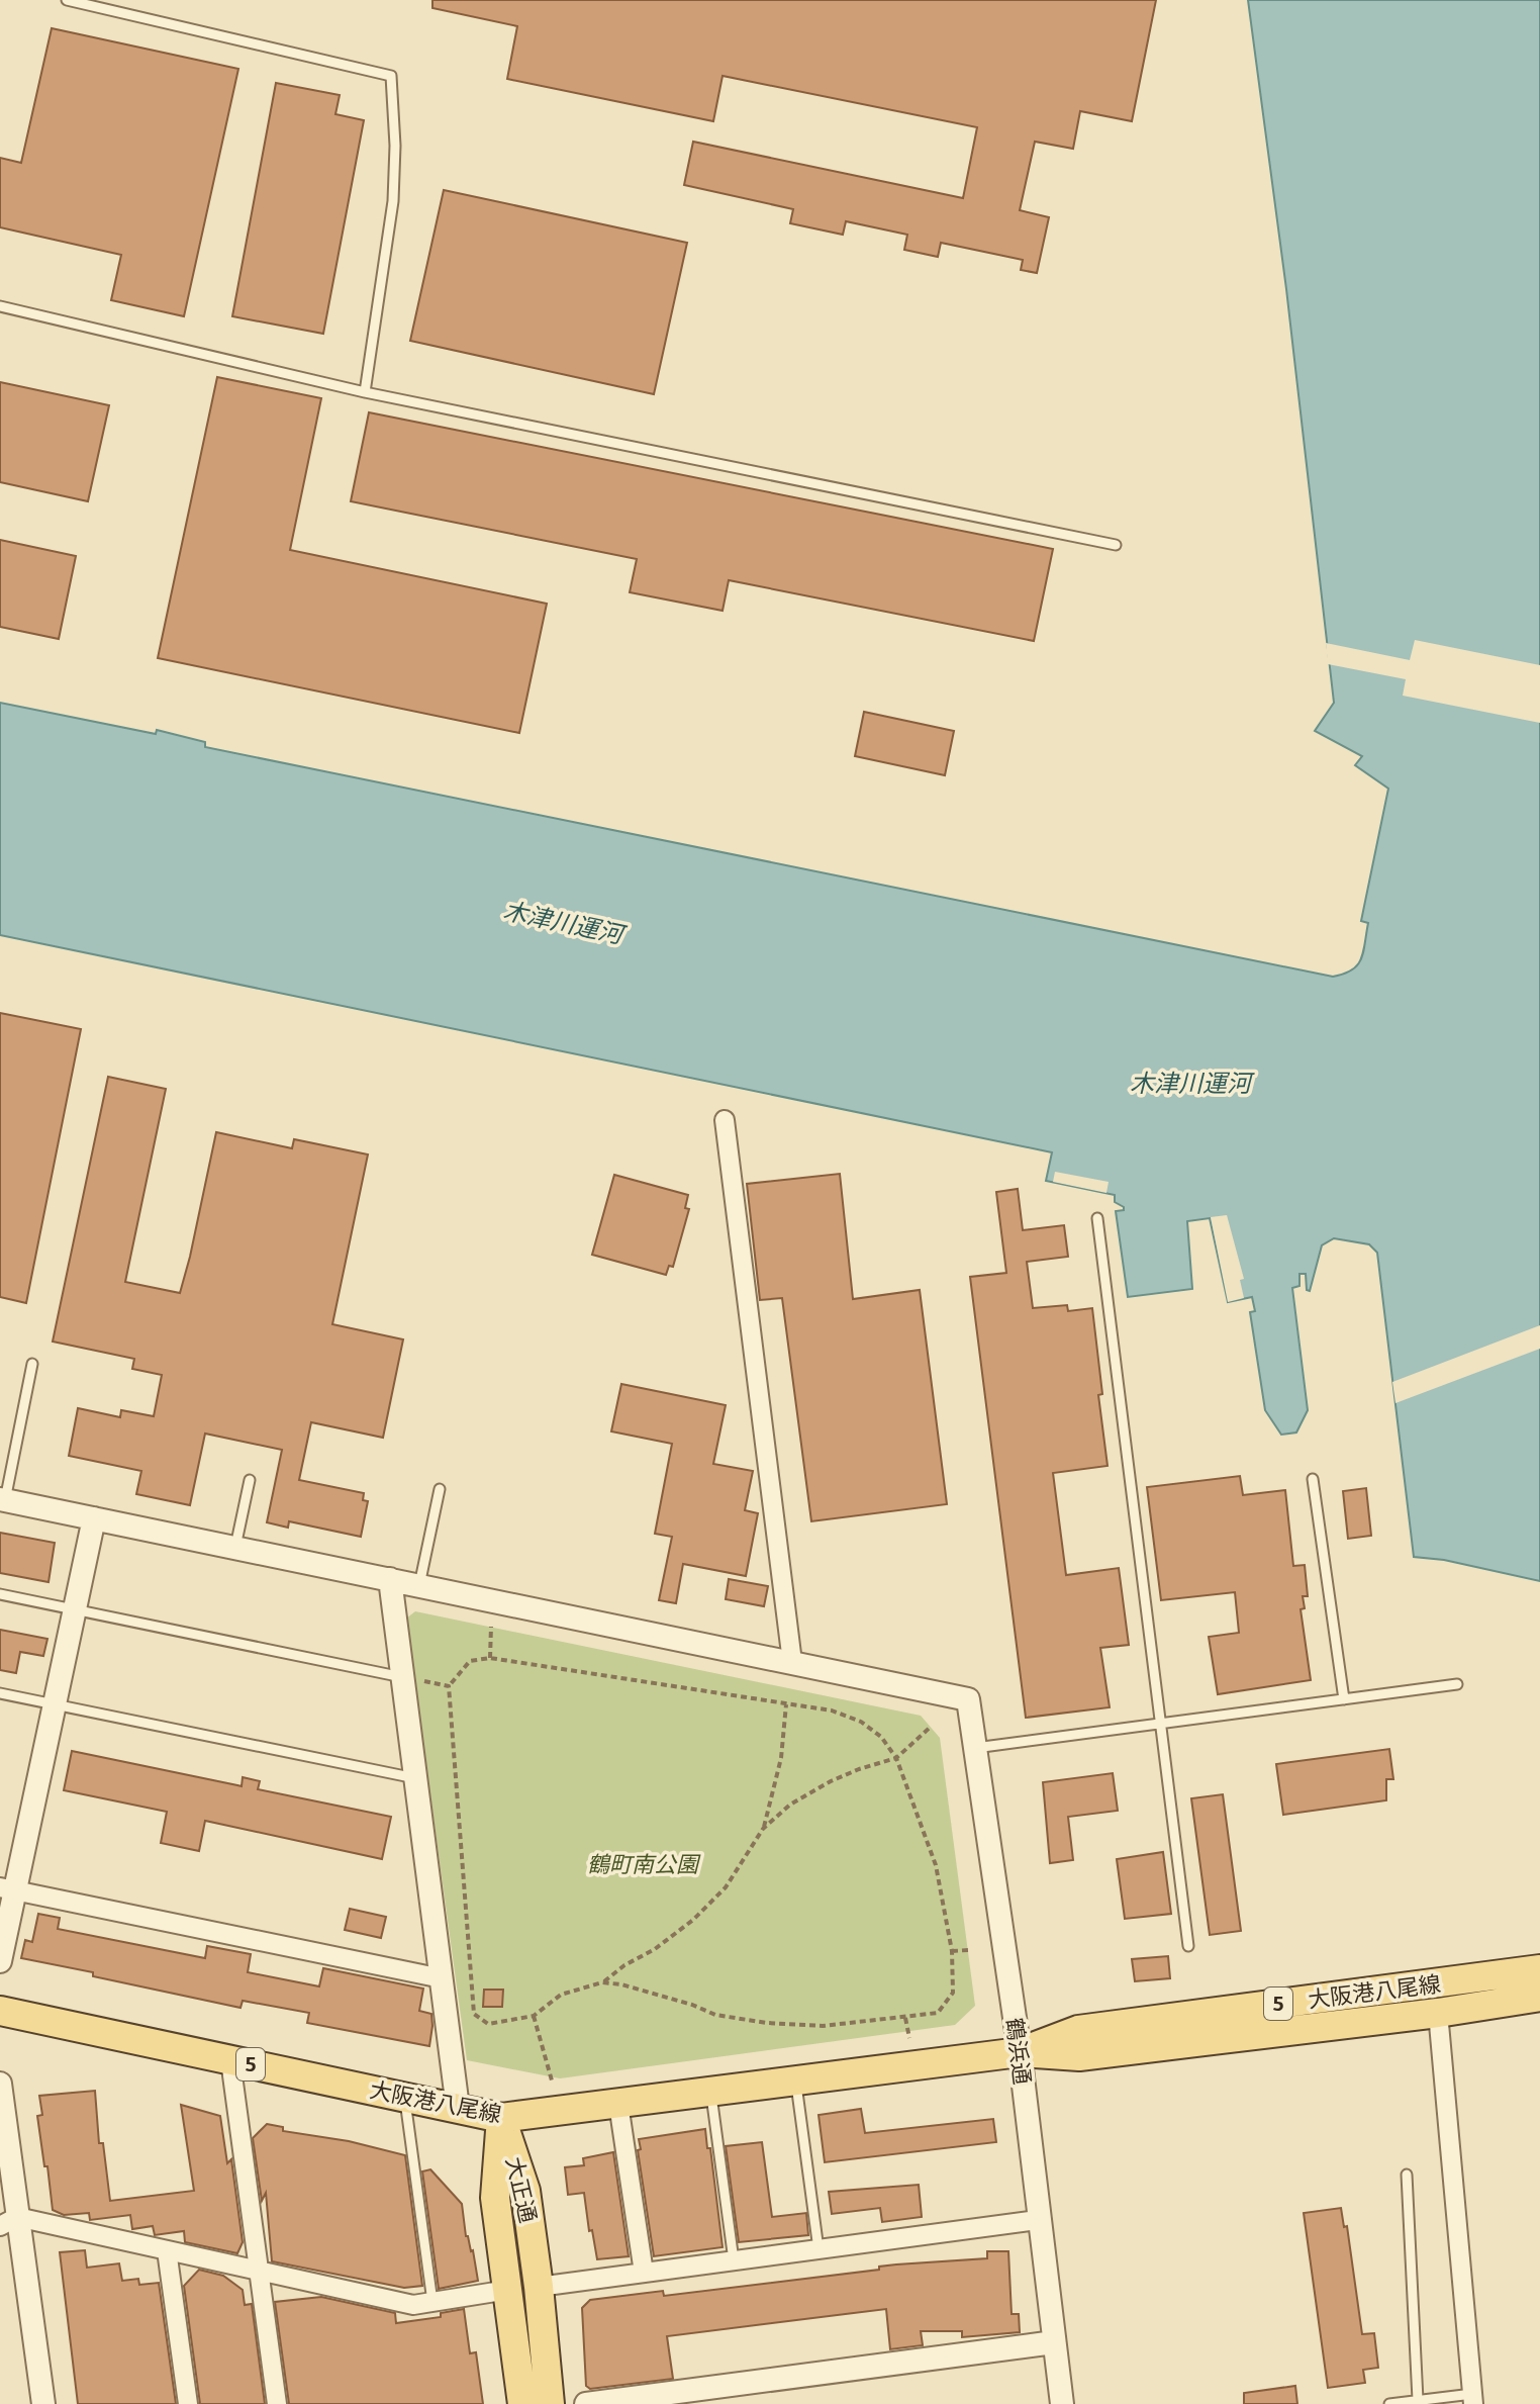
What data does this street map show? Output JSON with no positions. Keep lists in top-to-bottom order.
{
  "streets": {
    "main road": ["大阪港八尾線", "5", "大正通"],
    "street": ["鶴浜通"]
  },
  "crossings": [
    ["大阪港八尾線", "鶴浜通"],
    ["大阪港八尾線", "大正通"]
  ],
  "water": ["木津川運河"],
  "parks": ["鶴町南公園"]
}
